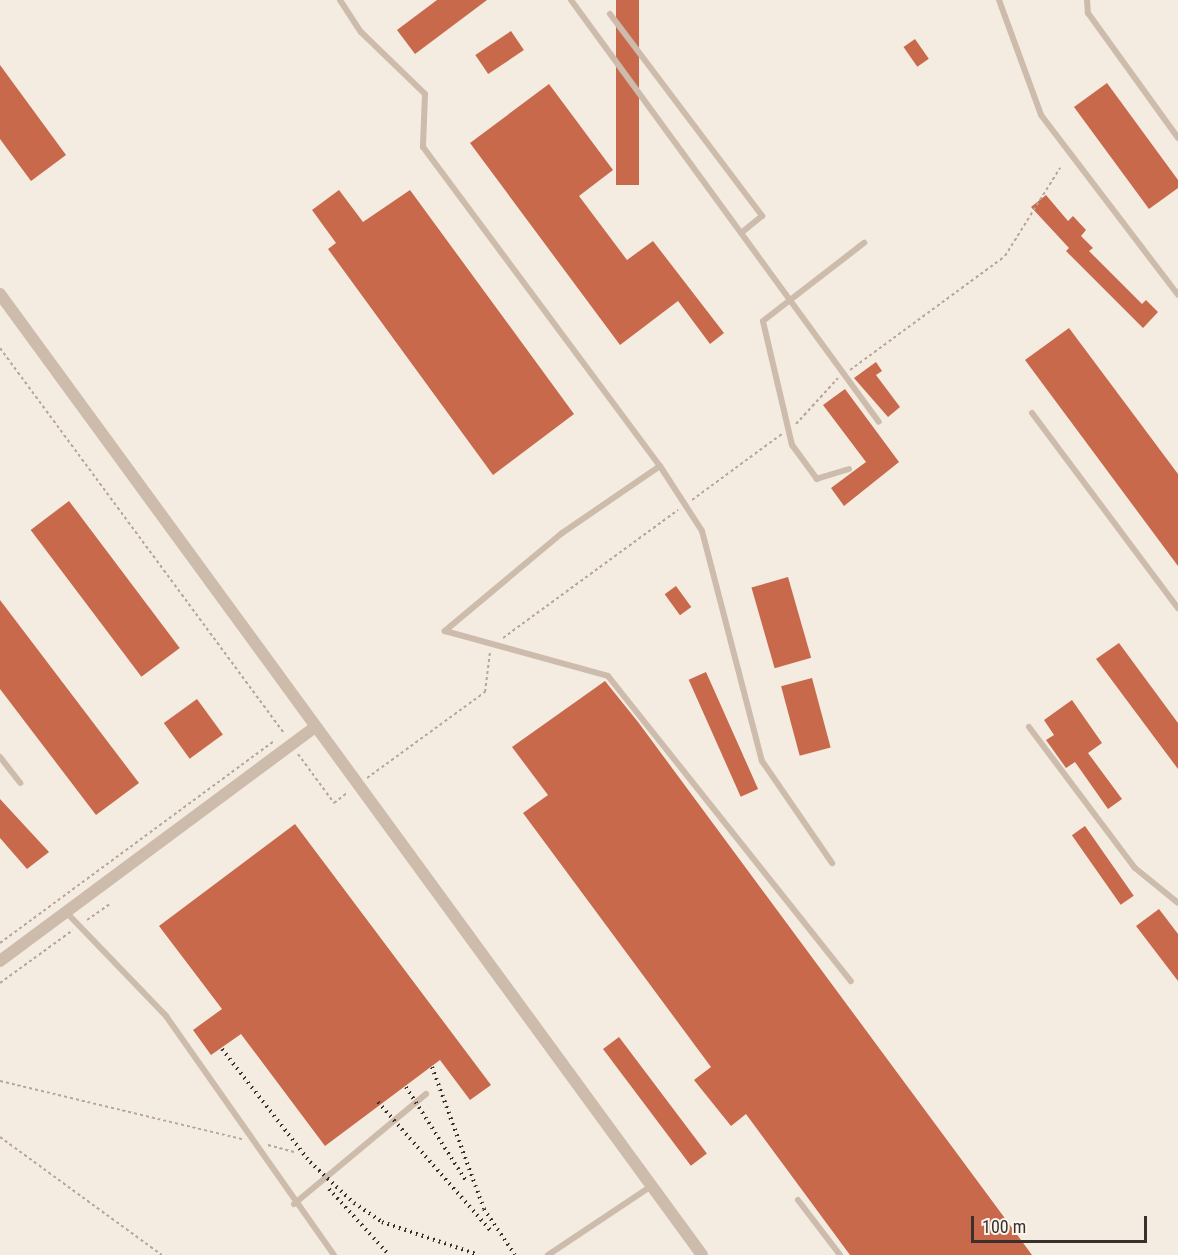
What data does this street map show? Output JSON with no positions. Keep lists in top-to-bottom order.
{
  "scale_bar": "100 m"
}
